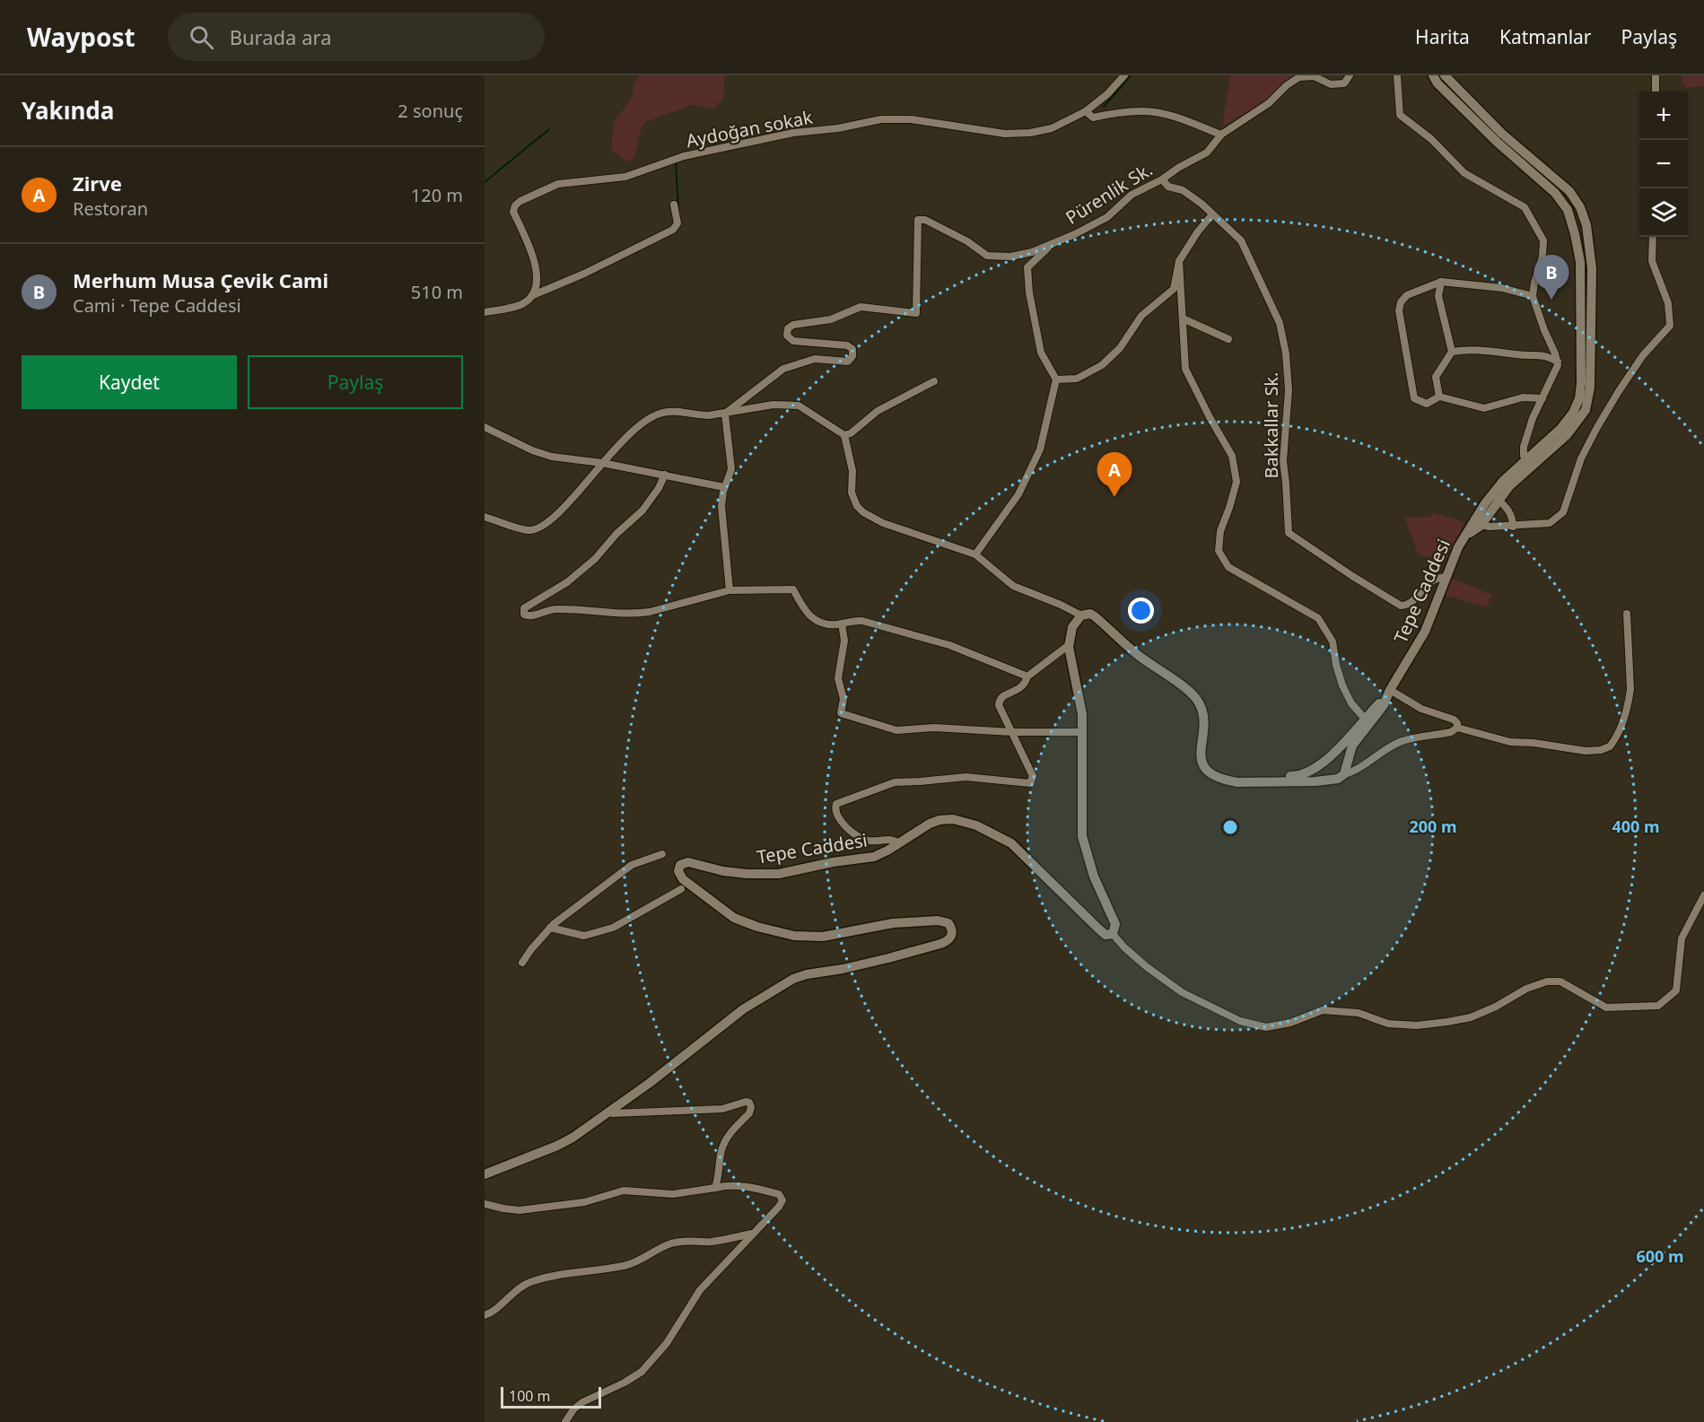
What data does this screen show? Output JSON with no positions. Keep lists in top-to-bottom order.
{
  "streets": {
    "street": [
      "Aydoğan sokak",
      "Pürenlik Sk.",
      "Bakkallar Sk.",
      "Tepe Caddesi"
    ]
  },
  "crossings": [
    ["Pürenlik Sk.", "Bakkallar Sk."],
    ["Bakkallar Sk.", "Tepe Caddesi"]
  ],
  "scale_bar": "100 m",
  "page": {
    "header": "Waypost",
    "search": "Burada ara",
    "nav": ["Harita", "Katmanlar", "Paylaş"],
    "heading": ["Yakında", "2 sonuç"],
    "map_buttons": ["+", "−"],
    "list": [
      {
        "mark": "A",
        "name": "Zirve",
        "note": "Restoran",
        "value": "120 m"
      },
      {
        "mark": "B",
        "name": "Merhum Musa Çevik Cami",
        "note": "Cami · Tepe Caddesi",
        "value": "510 m"
      }
    ],
    "pins": ["B", "A"],
    "buttons": ["Kaydet", "Paylaş"],
    "scale": "100 m"
  },
  "rings": ["200 m", "400 m", "600 m"]
}
